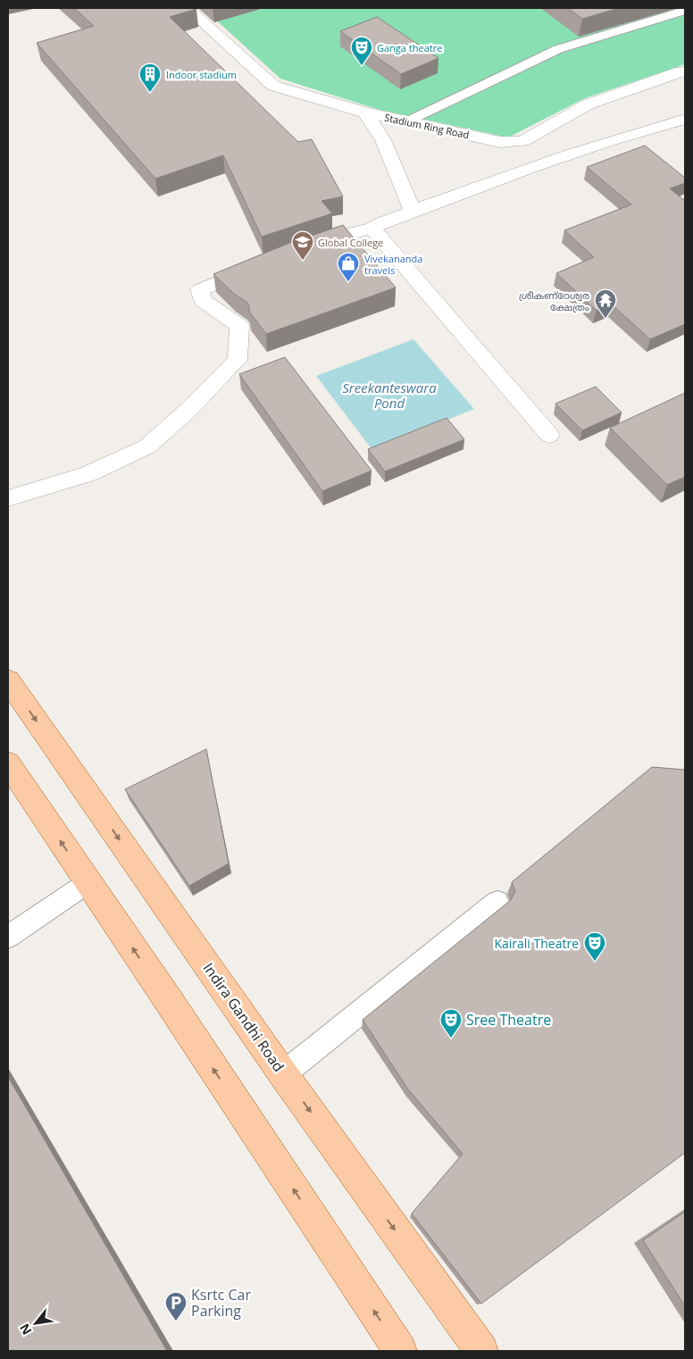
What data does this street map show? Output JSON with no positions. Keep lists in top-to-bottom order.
{
  "streets": {
    "main road": ["Indira Gandhi Road"],
    "street": ["Stadium Ring Road"]
  },
  "water": ["Sreekanteswara Pond"],
  "places": {
    "theatre": ["Ganga theatre", "Kairali Theatre", "Sree Theatre"],
    "building": ["Indoor stadium"],
    "school or university": ["Global College"],
    "shop": ["Vivekananda travels"],
    "temple": ["ശ്രീകണ്ഠേശ്വര ക്ഷേത്രം"],
    "parking": ["Ksrtc Car Parking"]
  },
  "north": "bottom left"
}
